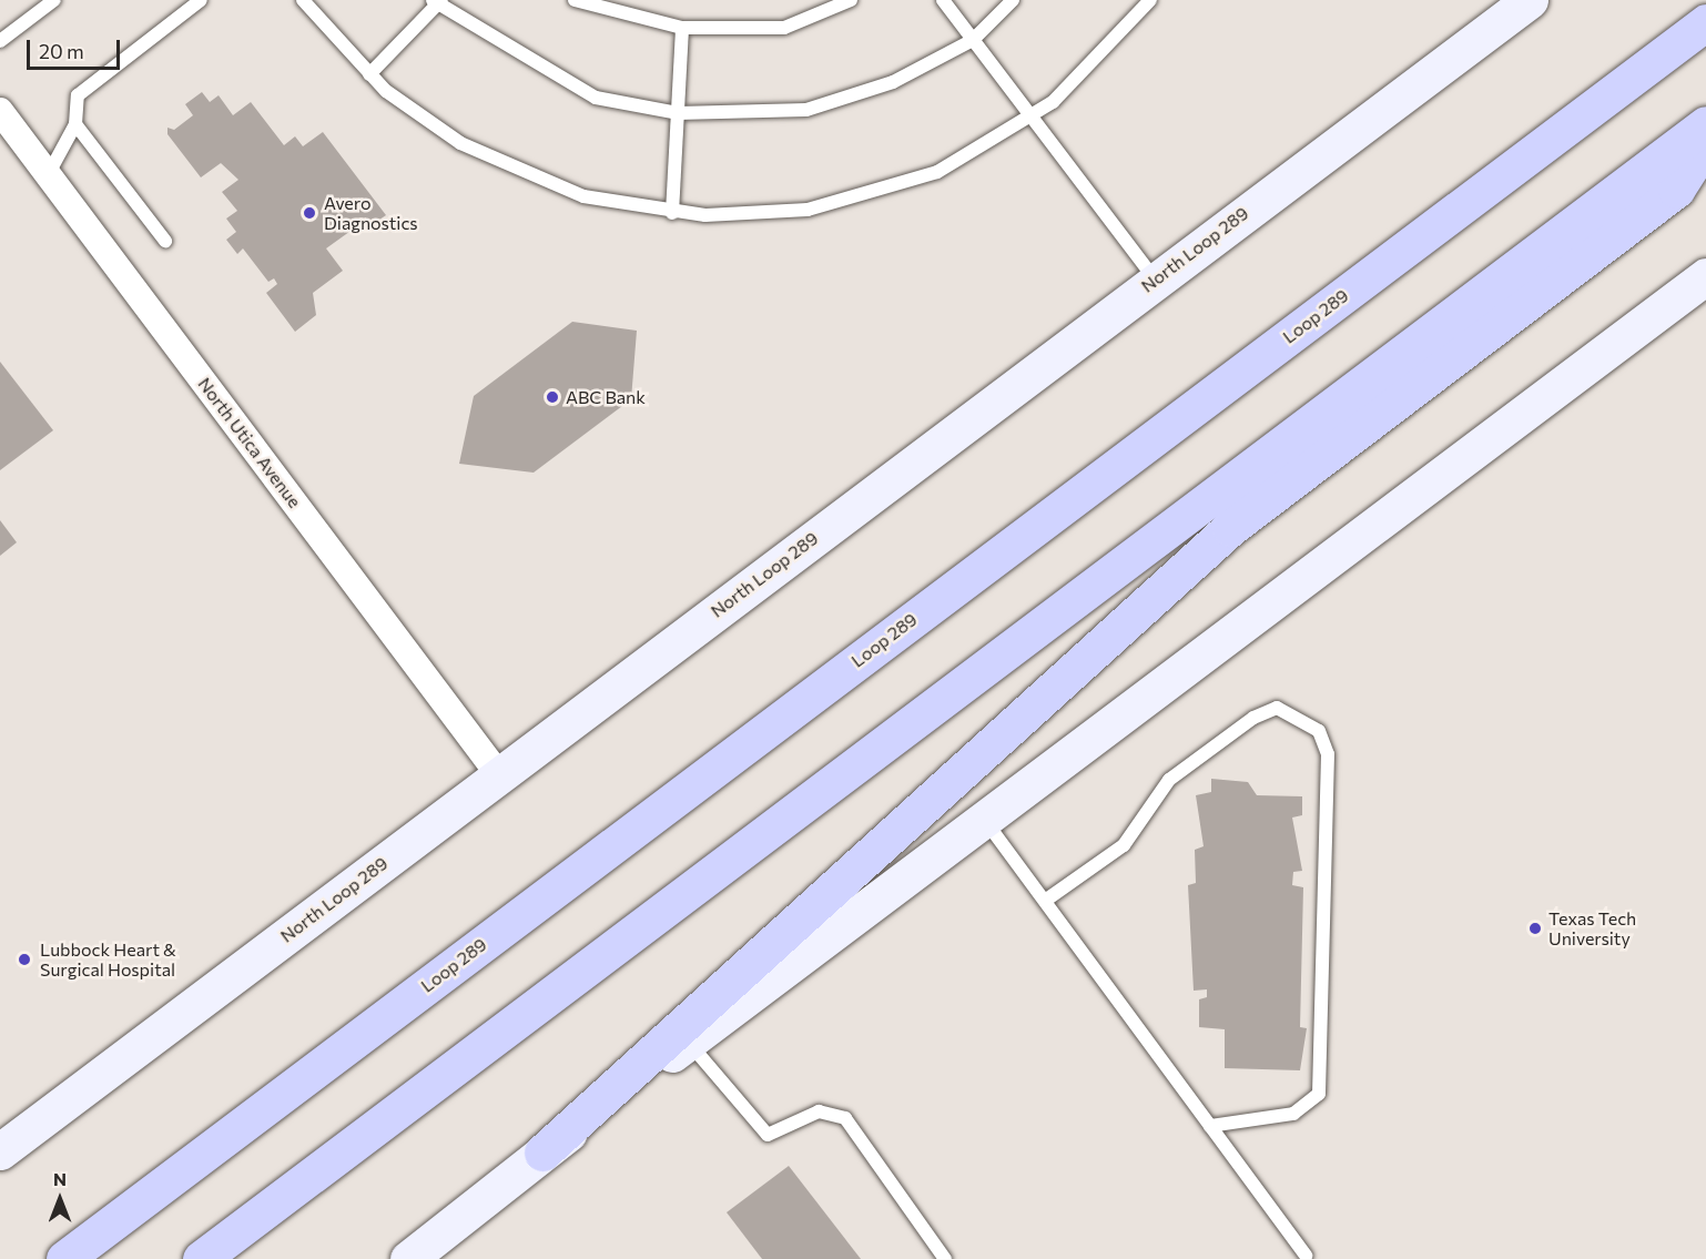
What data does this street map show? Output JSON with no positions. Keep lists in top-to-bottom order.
{
  "streets": {
    "highway": ["Loop 289"],
    "main road": ["North Loop 289"],
    "street": ["North Utica Avenue"]
  },
  "crossings": [
    ["North Loop 289", "North Utica Avenue"]
  ],
  "places": [
    "Avero Diagnostics",
    "ABC Bank",
    "Texas Tech University",
    "Lubbock Heart & Surgical Hospital"
  ],
  "scale_bar": "20 m",
  "north": "top"
}
